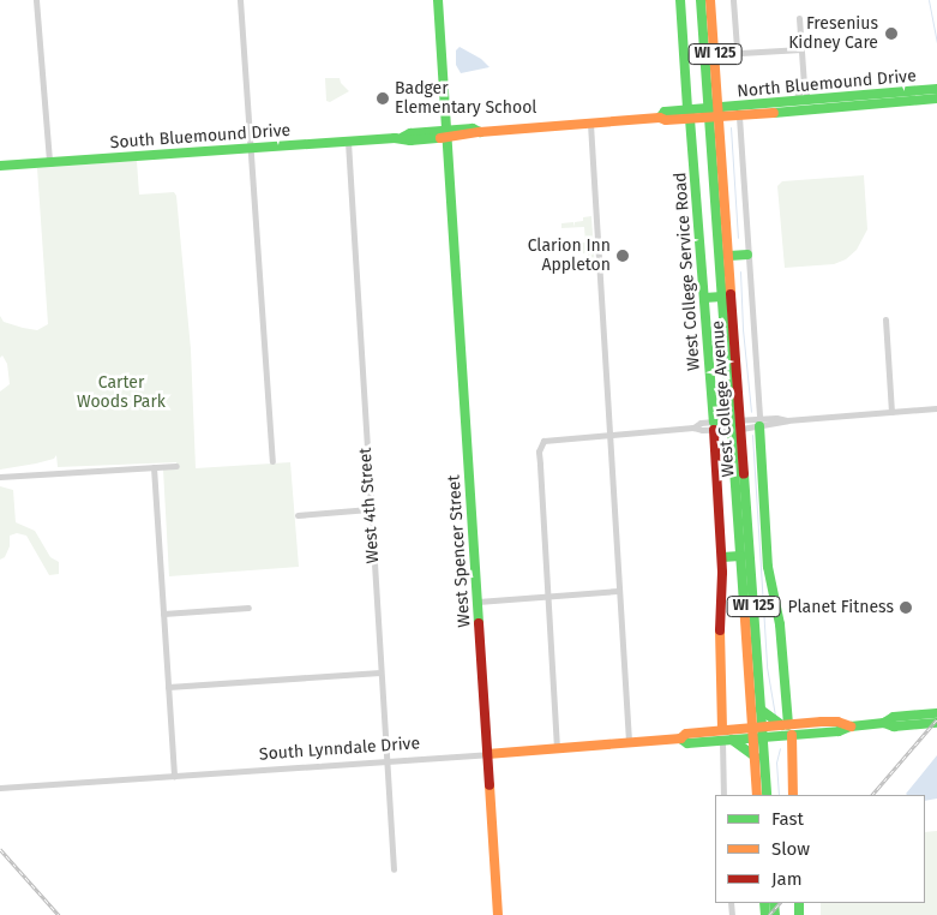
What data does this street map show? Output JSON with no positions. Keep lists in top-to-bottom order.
{
  "streets": {
    "main road": [
      "WI 125",
      "North Bluemound Drive",
      "South Bluemound Drive",
      "West College Service Road",
      "West College Avenue",
      "West Spencer Street",
      "South Lynndale Drive"
    ],
    "street": ["West 4th Street"]
  },
  "crossings": [
    ["North Bluemound Drive", "South Bluemound Drive"],
    ["North Bluemound Drive", "West College Avenue"],
    ["South Bluemound Drive", "West College Service Road"],
    ["South Bluemound Drive", "West College Avenue"],
    ["South Bluemound Drive", "West 4th Street"],
    ["South Bluemound Drive", "West Spencer Street"],
    ["West College Service Road", "South Lynndale Drive"],
    ["West College Avenue", "South Lynndale Drive"],
    ["West 4th Street", "South Lynndale Drive"],
    ["West Spencer Street", "South Lynndale Drive"]
  ],
  "parks": ["Carter Woods Park"],
  "places": [
    "Fresenius Kidney Care",
    "Badger Elementary School",
    "Clarion Inn Appleton",
    "Planet Fitness"
  ],
  "legend": ["Fast", "Slow", "Jam"]
}
